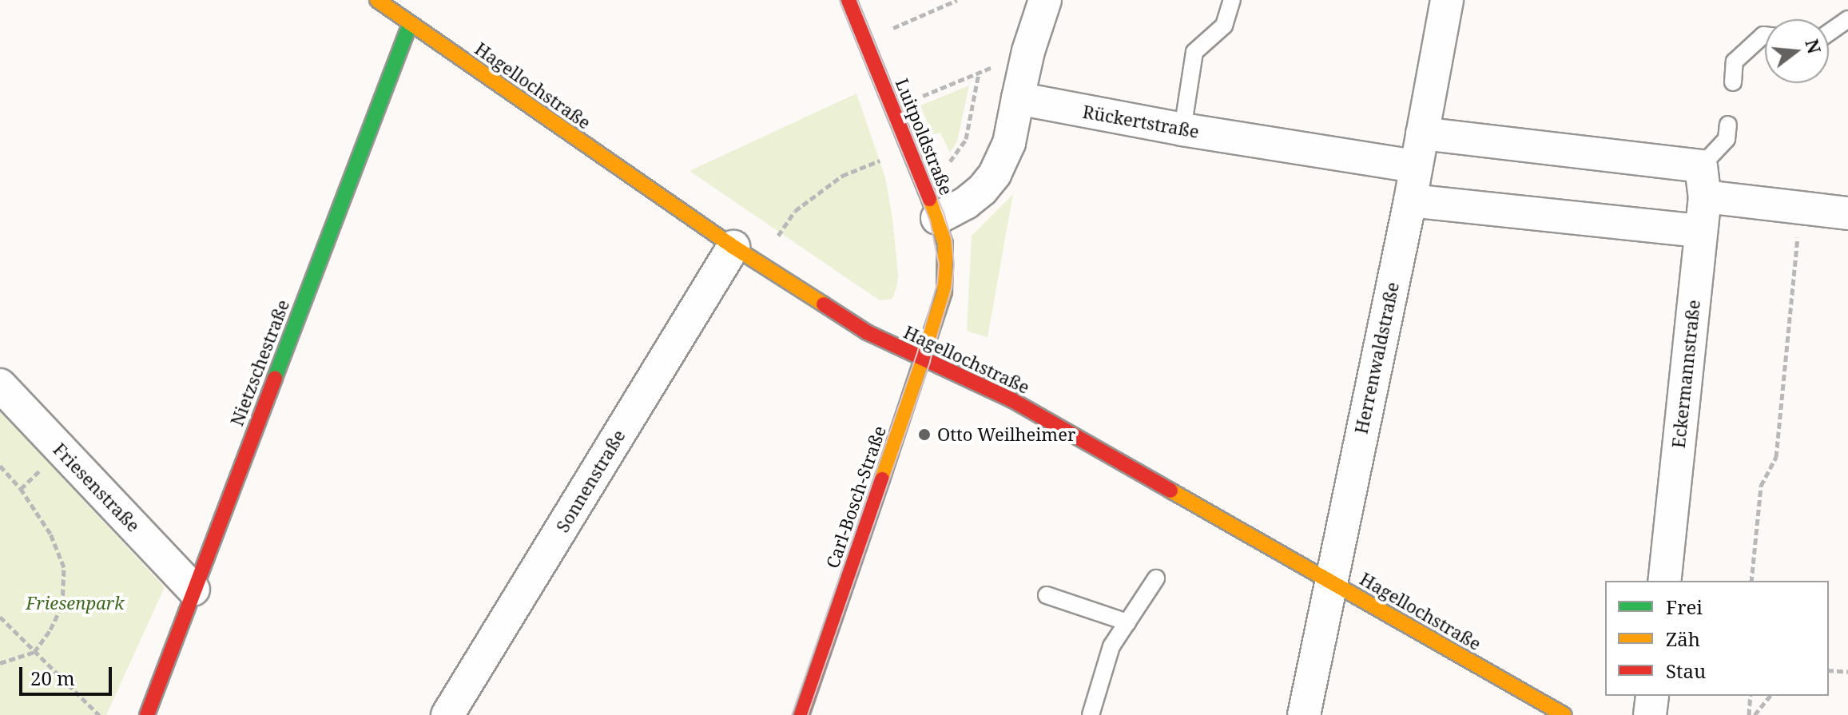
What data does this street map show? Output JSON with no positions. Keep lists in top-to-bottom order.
{
  "streets": {
    "street": [
      "Hagellochstraße",
      "Rückertstraße",
      "Luitpoldstraße",
      "Herrenwaldstraße",
      "Nietzschestraße",
      "Eckermannstraße",
      "Sonnenstraße",
      "Friesenstraße",
      "Carl-Bosch-Straße"
    ]
  },
  "crossings": [
    ["Hagellochstraße", "Herrenwaldstraße"],
    ["Hagellochstraße", "Nietzschestraße"],
    ["Hagellochstraße", "Sonnenstraße"],
    ["Hagellochstraße", "Carl-Bosch-Straße"],
    ["Rückertstraße", "Herrenwaldstraße"],
    ["Luitpoldstraße", "Carl-Bosch-Straße"],
    ["Nietzschestraße", "Friesenstraße"]
  ],
  "parks": ["Friesenpark"],
  "places": ["Otto Weilheimer"],
  "legend": ["Frei", "Zäh", "Stau"],
  "scale_bar": "20 m",
  "north": "right"
}
